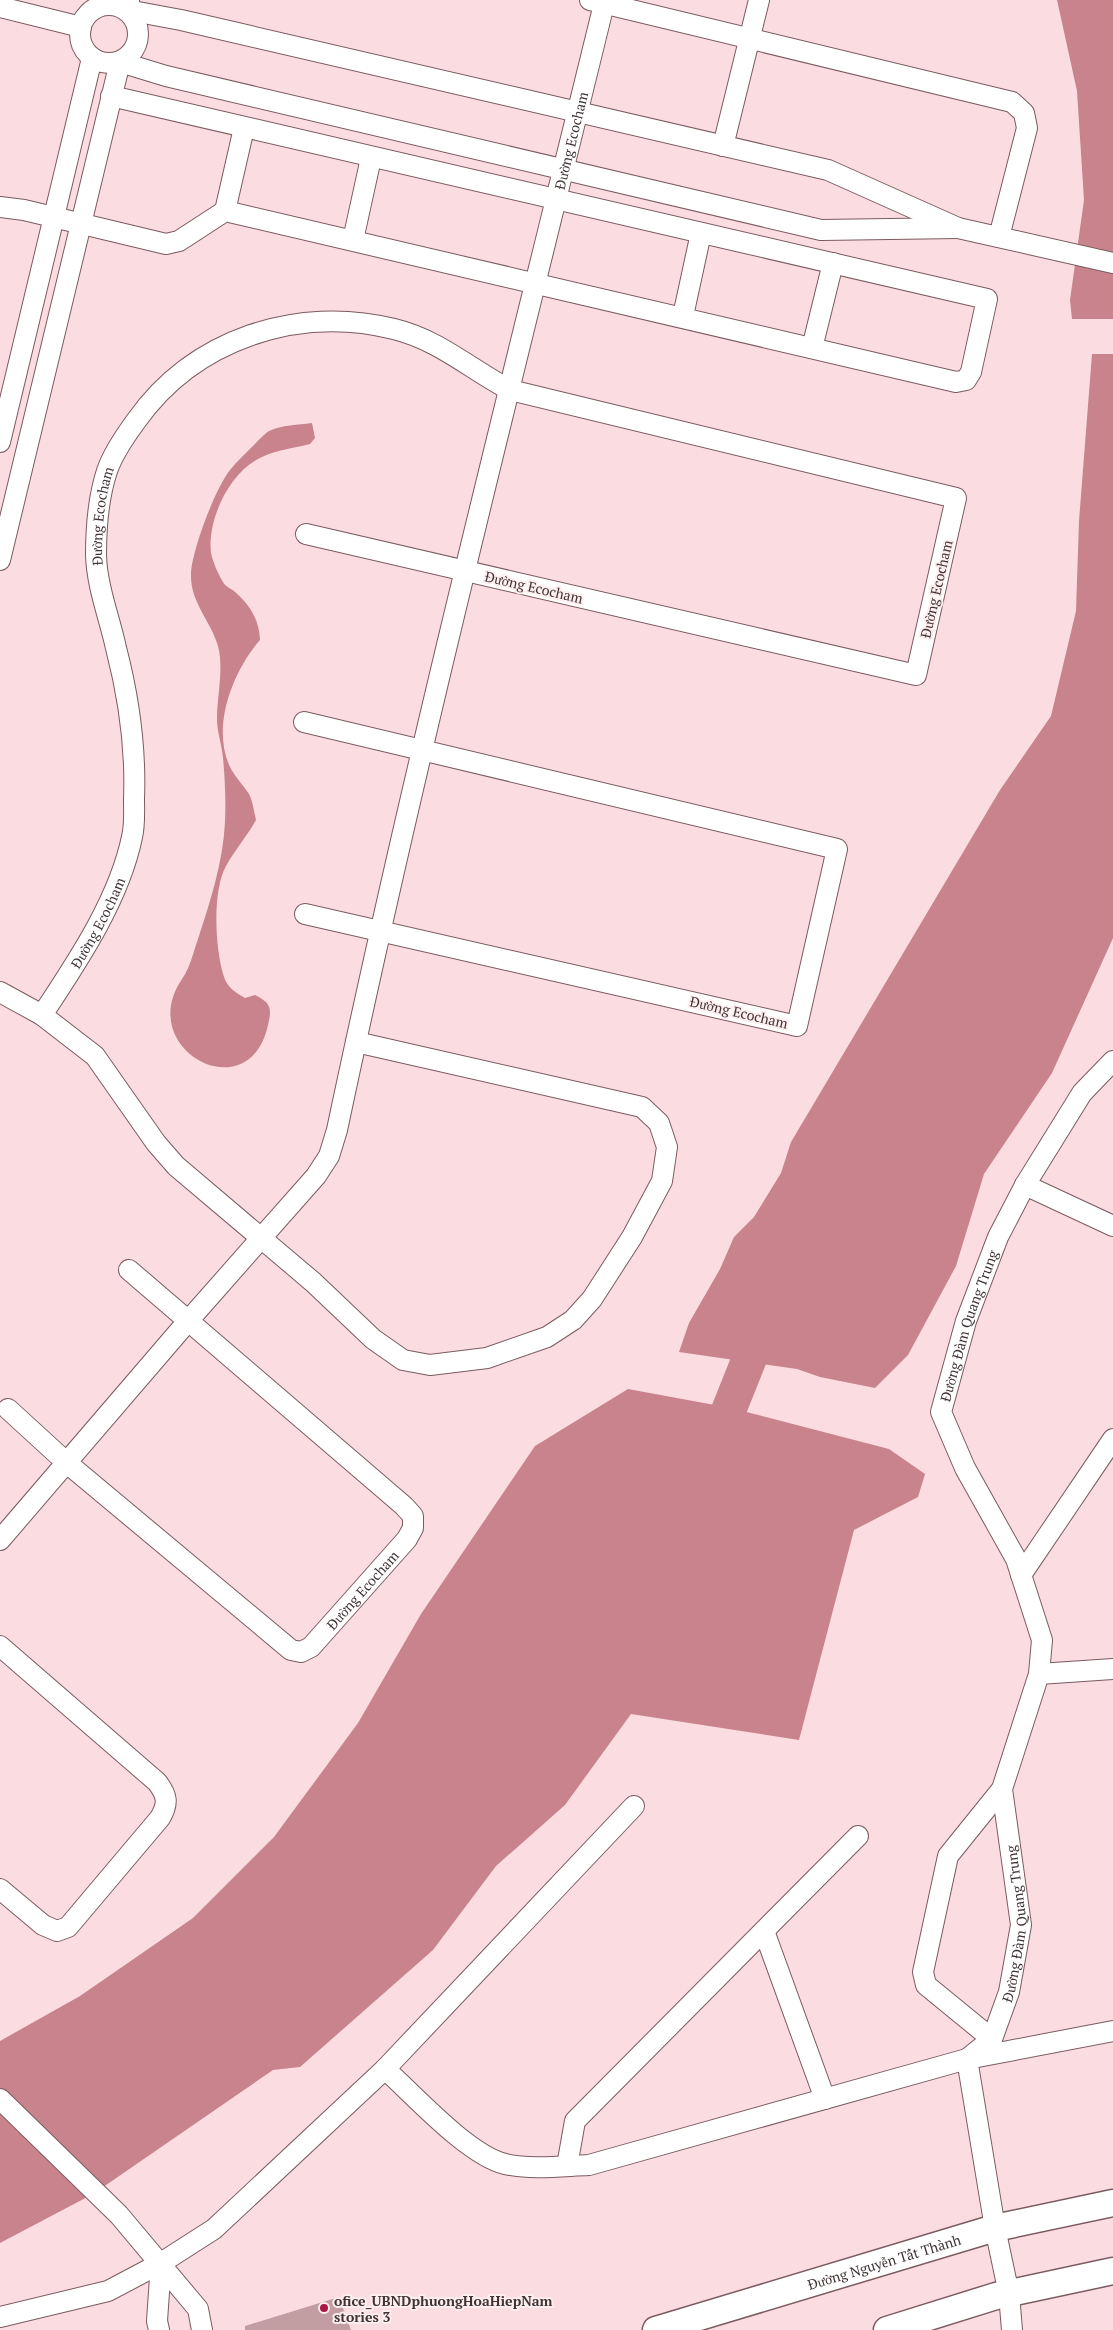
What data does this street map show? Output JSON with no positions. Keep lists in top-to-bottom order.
{
  "streets": {
    "main road": ["Đường Nguyễn Tất Thành"],
    "street": ["Đường Ecocham", "Đường Đàm Quang Trung"]
  },
  "places": ["ofice_UBNDphuongHoaHiepNam stories 3"]
}
